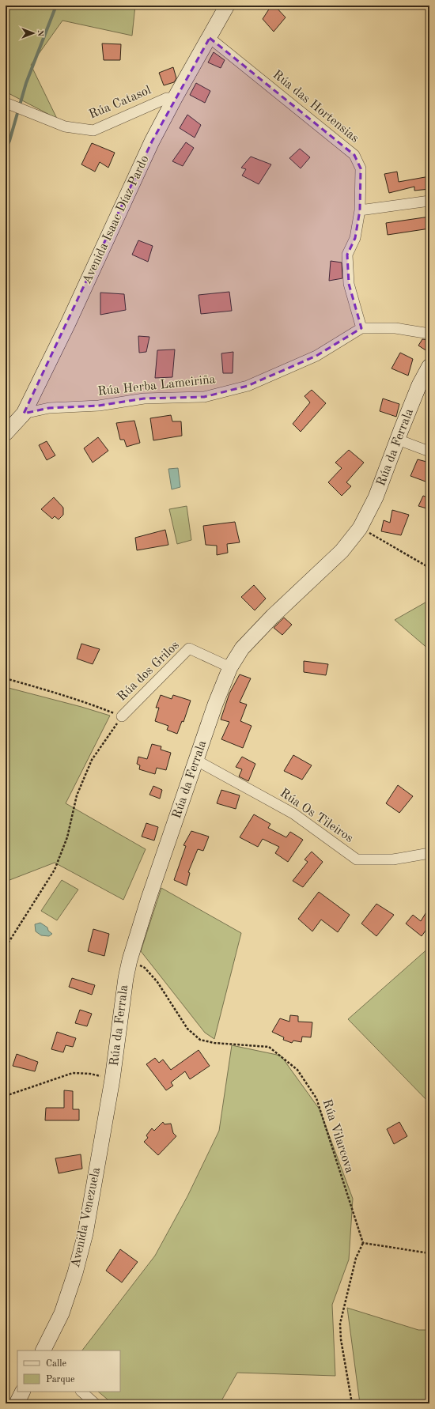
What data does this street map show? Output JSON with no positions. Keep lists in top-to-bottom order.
{
  "streets": {
    "street": [
      "Rúa Catasol",
      "Rúa das Hortensias",
      "Avenida Isaac Díaz Pardo",
      "Rúa Herba Lameiriña",
      "Rúa da Ferrala",
      "Rúa dos Grilos",
      "Rúa Os Tileiros",
      "Avenida Venezuela"
    ],
    "path": ["Rúa Vilarcova"]
  },
  "crossings": [
    ["Rúa Catasol", "Avenida Isaac Díaz Pardo"],
    ["Rúa das Hortensias", "Avenida Isaac Díaz Pardo"],
    ["Rúa das Hortensias", "Rúa Herba Lameiriña"],
    ["Avenida Isaac Díaz Pardo", "Rúa Herba Lameiriña"],
    ["Rúa da Ferrala", "Rúa dos Grilos"],
    ["Rúa da Ferrala", "Rúa Os Tileiros"],
    ["Rúa da Ferrala", "Rúa Vilarcova"],
    ["Rúa da Ferrala", "Avenida Venezuela"]
  ],
  "legend": ["Calle", "Parque"],
  "north": "right"
}
